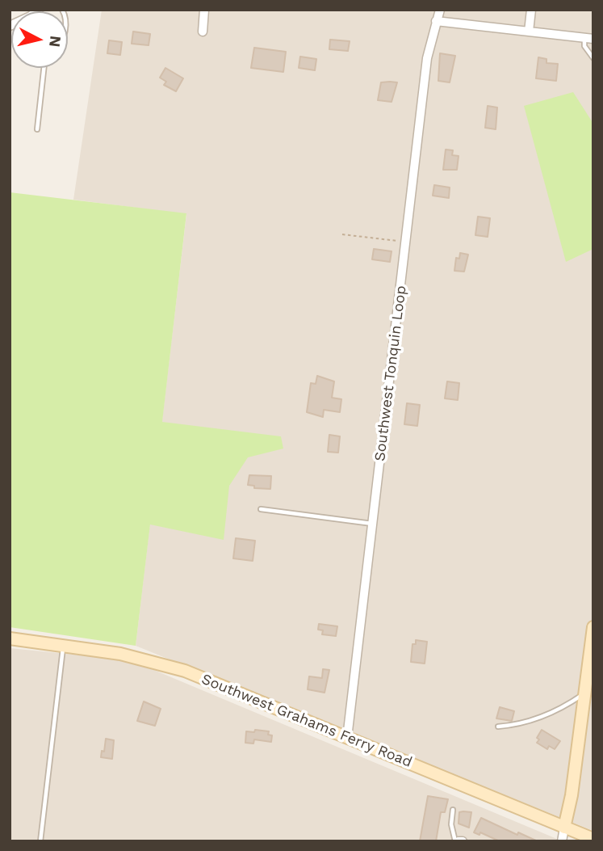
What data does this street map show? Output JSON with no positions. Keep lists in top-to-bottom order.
{
  "streets": {
    "street": ["Southwest Tonquin Loop", "Southwest Grahams Ferry Road"]
  },
  "crossings": [
    ["Southwest Tonquin Loop", "Southwest Grahams Ferry Road"]
  ],
  "north": "right"
}
